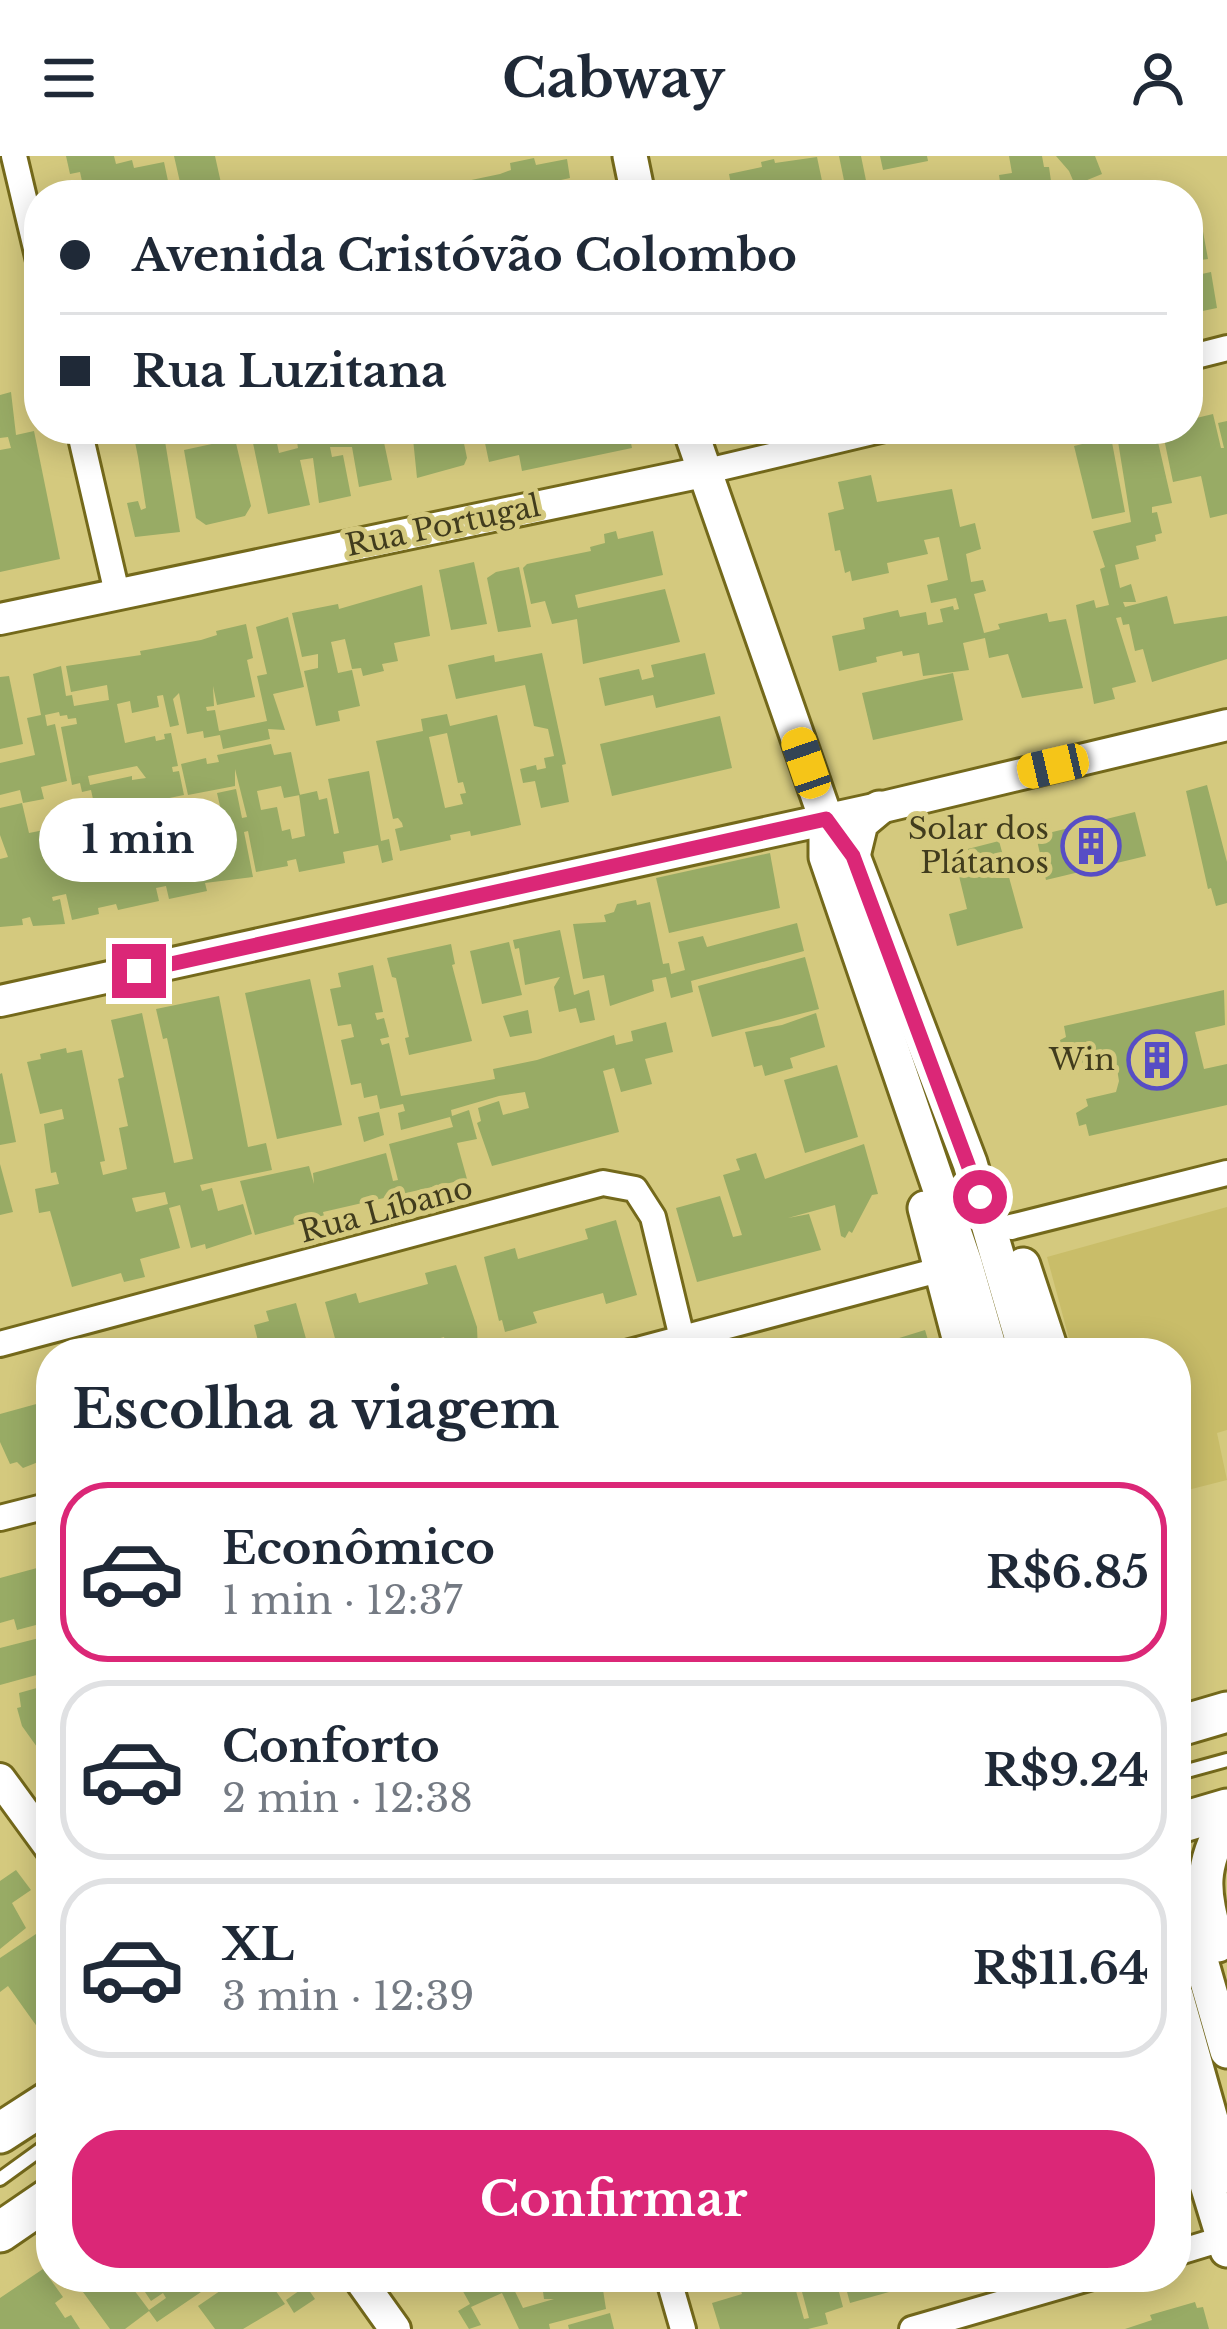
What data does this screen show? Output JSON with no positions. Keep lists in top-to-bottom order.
{
  "streets": {
    "street": ["Rua Portugal", "Rua Líbano"]
  },
  "places": {
    "building": ["Solar dos Plátanos", "Win"]
  },
  "page": {
    "header": "Cabway",
    "banner": ["Avenida Cristóvão Colombo", "Rua Luzitana"],
    "bubble": "1 min",
    "heading": "Escolha a viagem",
    "list": [
      {
        "name": "Econômico",
        "note": "1 min · 12:37",
        "value": "R$6.85"
      },
      {
        "name": "Conforto",
        "note": "2 min · 12:38",
        "value": "R$9.24"
      },
      {
        "name": "XL",
        "note": "3 min · 12:39",
        "value": "R$11.64"
      }
    ],
    "buttons": "Confirmar"
  }
}
